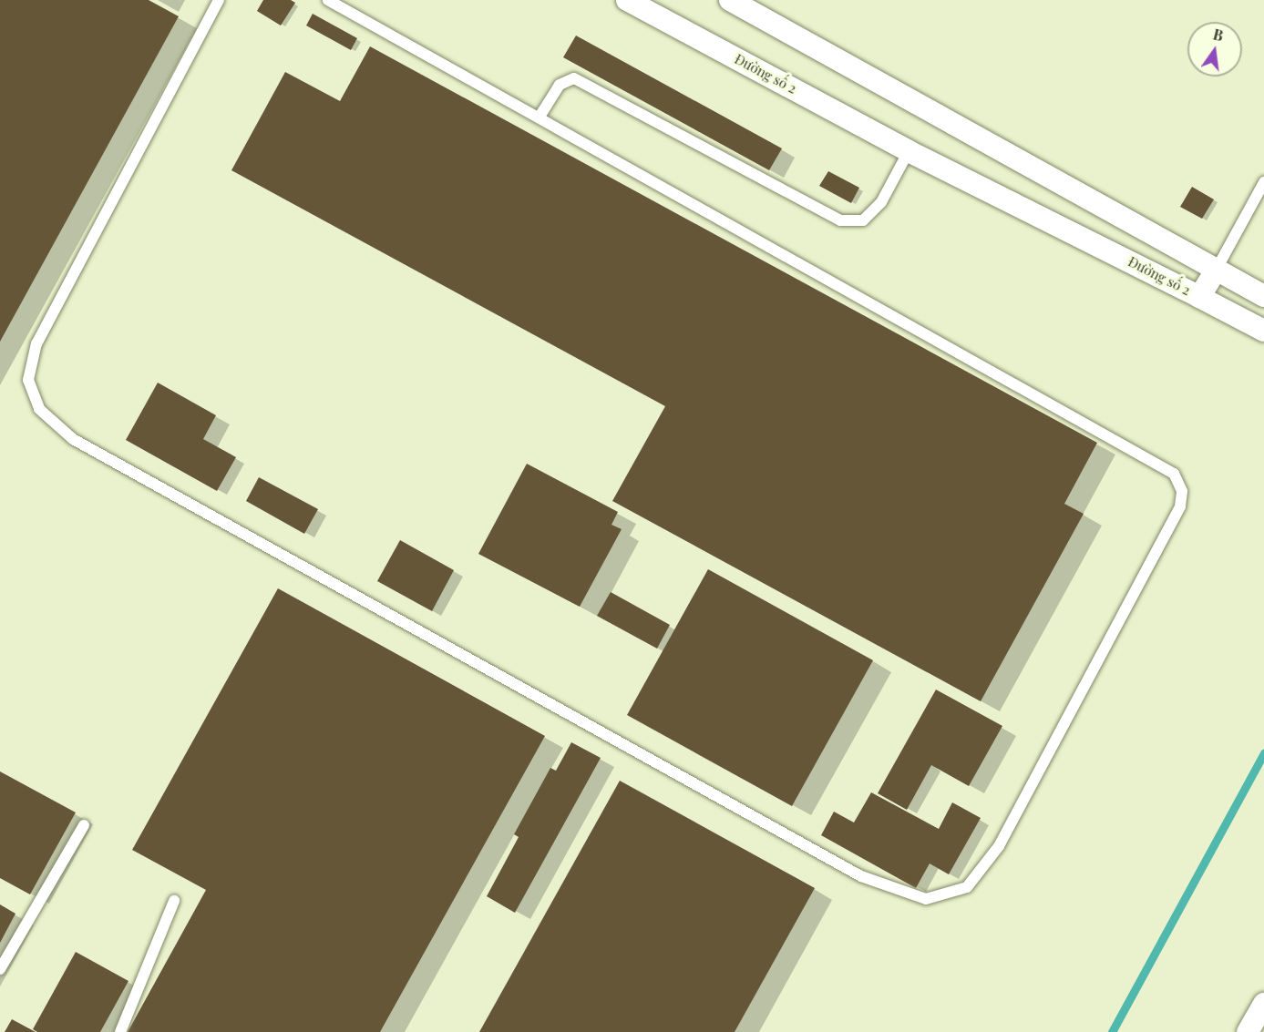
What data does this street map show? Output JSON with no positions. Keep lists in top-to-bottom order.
{
  "streets": {
    "street": ["Đường số 2"]
  },
  "north": "top"
}
